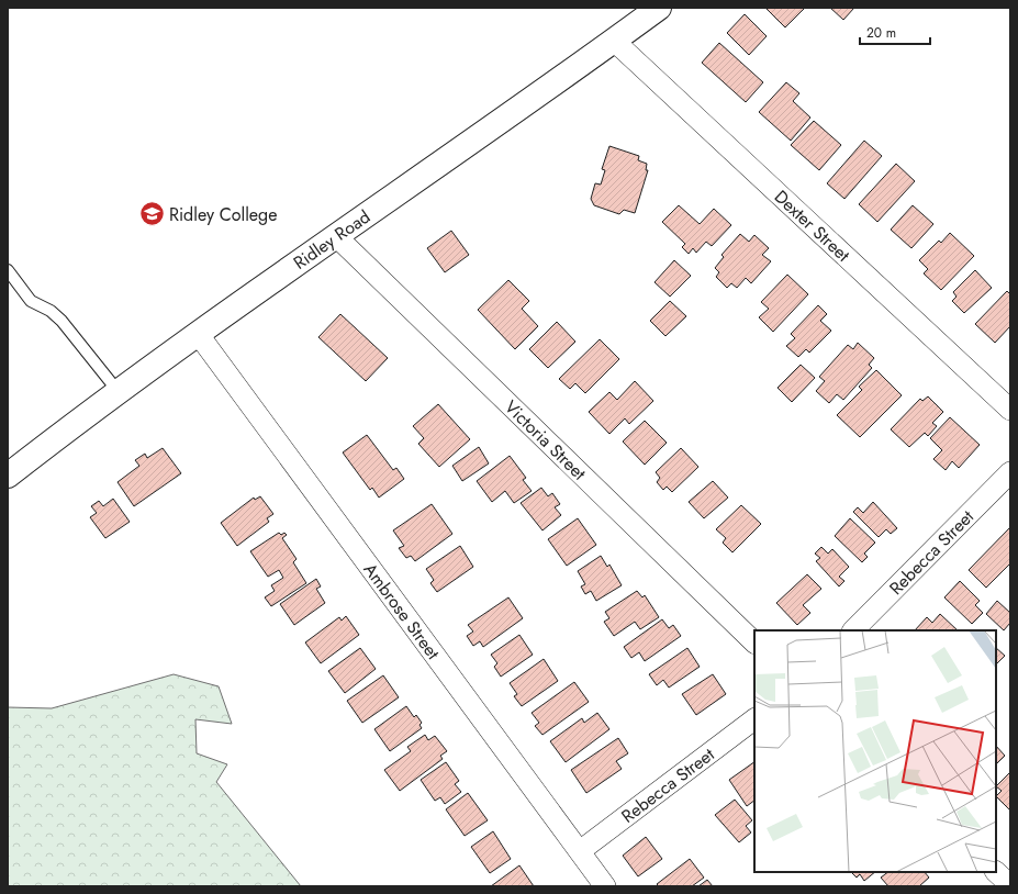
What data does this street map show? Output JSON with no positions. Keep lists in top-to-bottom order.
{
  "streets": {
    "street": [
      "Dexter Street",
      "Ridley Road",
      "Victoria Street",
      "Rebecca Street",
      "Ambrose Street"
    ]
  },
  "crossings": [
    ["Dexter Street", "Ridley Road"],
    ["Ridley Road", "Victoria Street"],
    ["Ridley Road", "Ambrose Street"],
    ["Rebecca Street", "Ambrose Street"]
  ],
  "places": {
    "school or university": ["Ridley College"]
  },
  "scale_bar": "20 m"
}
